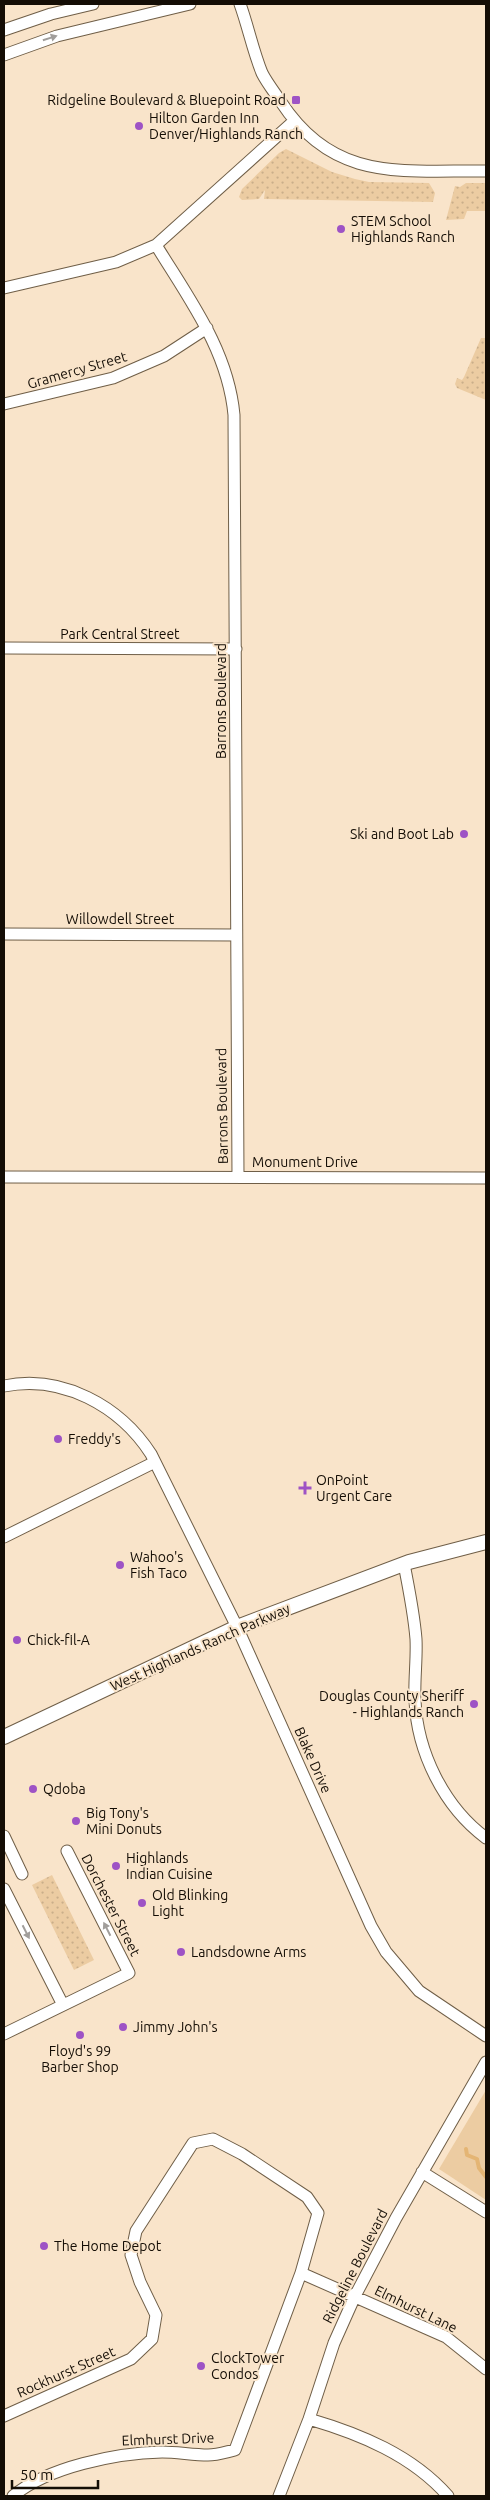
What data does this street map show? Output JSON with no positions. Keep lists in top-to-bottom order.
{
  "streets": {
    "main road": ["West Highlands Ranch Parkway"],
    "street": [
      "Gramercy Street",
      "Park Central Street",
      "Barrons Boulevard",
      "Willowdell Street",
      "Monument Drive",
      "Blake Drive",
      "Dorchester Street",
      "Ridgeline Boulevard",
      "Elmhurst Lane",
      "Rockhurst Street",
      "Elmhurst Drive"
    ]
  },
  "crossings": [
    ["Gramercy Street", "Barrons Boulevard"],
    ["Park Central Street", "Barrons Boulevard"],
    ["Barrons Boulevard", "Willowdell Street"],
    ["Barrons Boulevard", "Monument Drive"],
    ["West Highlands Ranch Parkway", "Blake Drive"],
    ["Ridgeline Boulevard", "Elmhurst Lane"],
    ["Rockhurst Street", "Elmhurst Drive"]
  ],
  "places": {
    "transit": ["Ridgeline Boulevard & Bluepoint Road"],
    "other": [
      "Hilton Garden Inn Denver/Highlands Ranch",
      "STEM School Highlands Ranch",
      "Ski and Boot Lab",
      "Freddy's",
      "Wahoo's Fish Taco",
      "Chick-fil-A",
      "Douglas County Sheriff - Highlands Ranch",
      "Qdoba",
      "Big Tony's Mini Donuts",
      "Highlands Indian Cuisine",
      "Old Blinking Light",
      "Landsdowne Arms",
      "Jimmy John's",
      "Floyd's 99 Barber Shop",
      "The Home Depot",
      "ClockTower Condos"
    ],
    "health": ["OnPoint Urgent Care"]
  },
  "scale_bar": "50 m"
}
